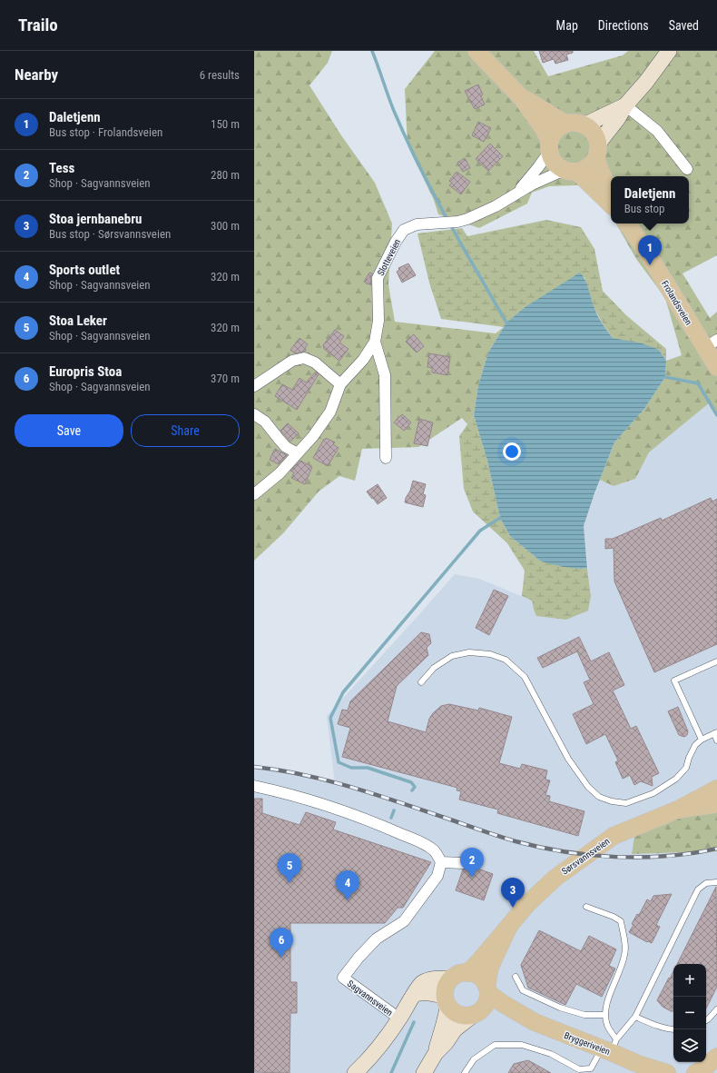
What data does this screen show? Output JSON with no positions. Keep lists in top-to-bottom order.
{
  "streets": {
    "main road": [
      "Frolandsveien",
      "Sørsvannsveien",
      "Sagvannsveien",
      "Bryggeriveien"
    ],
    "street": ["Slotteveien"]
  },
  "crossings": [
    ["Sørsvannsveien", "Sagvannsveien"],
    ["Sørsvannsveien", "Bryggeriveien"],
    ["Sagvannsveien", "Bryggeriveien"]
  ],
  "page": {
    "header": "Trailo",
    "nav": ["Map", "Directions", "Saved"],
    "heading": ["Nearby", "6 results"],
    "list": [
      {
        "mark": "1",
        "name": "Daletjenn",
        "note": "Bus stop · Frolandsveien",
        "value": "150 m"
      },
      {
        "mark": "2",
        "name": "Tess",
        "note": "Shop · Sagvannsveien",
        "value": "280 m"
      },
      {
        "mark": "3",
        "name": "Stoa jernbanebru",
        "note": "Bus stop · Sørsvannsveien",
        "value": "300 m"
      },
      {
        "mark": "4",
        "name": "Sports outlet",
        "note": "Shop · Sagvannsveien",
        "value": "320 m"
      },
      {
        "mark": "5",
        "name": "Stoa Leker",
        "note": "Shop · Sagvannsveien",
        "value": "320 m"
      },
      {
        "mark": "6",
        "name": "Europris Stoa",
        "note": "Shop · Sagvannsveien",
        "value": "370 m"
      }
    ],
    "popup": ["Daletjenn", "Bus stop"],
    "pins": [
      "1",
      "2",
      "5",
      "4",
      "3",
      "6"
    ],
    "buttons": ["Save", "Share"],
    "map_buttons": ["+", "−"]
  }
}
